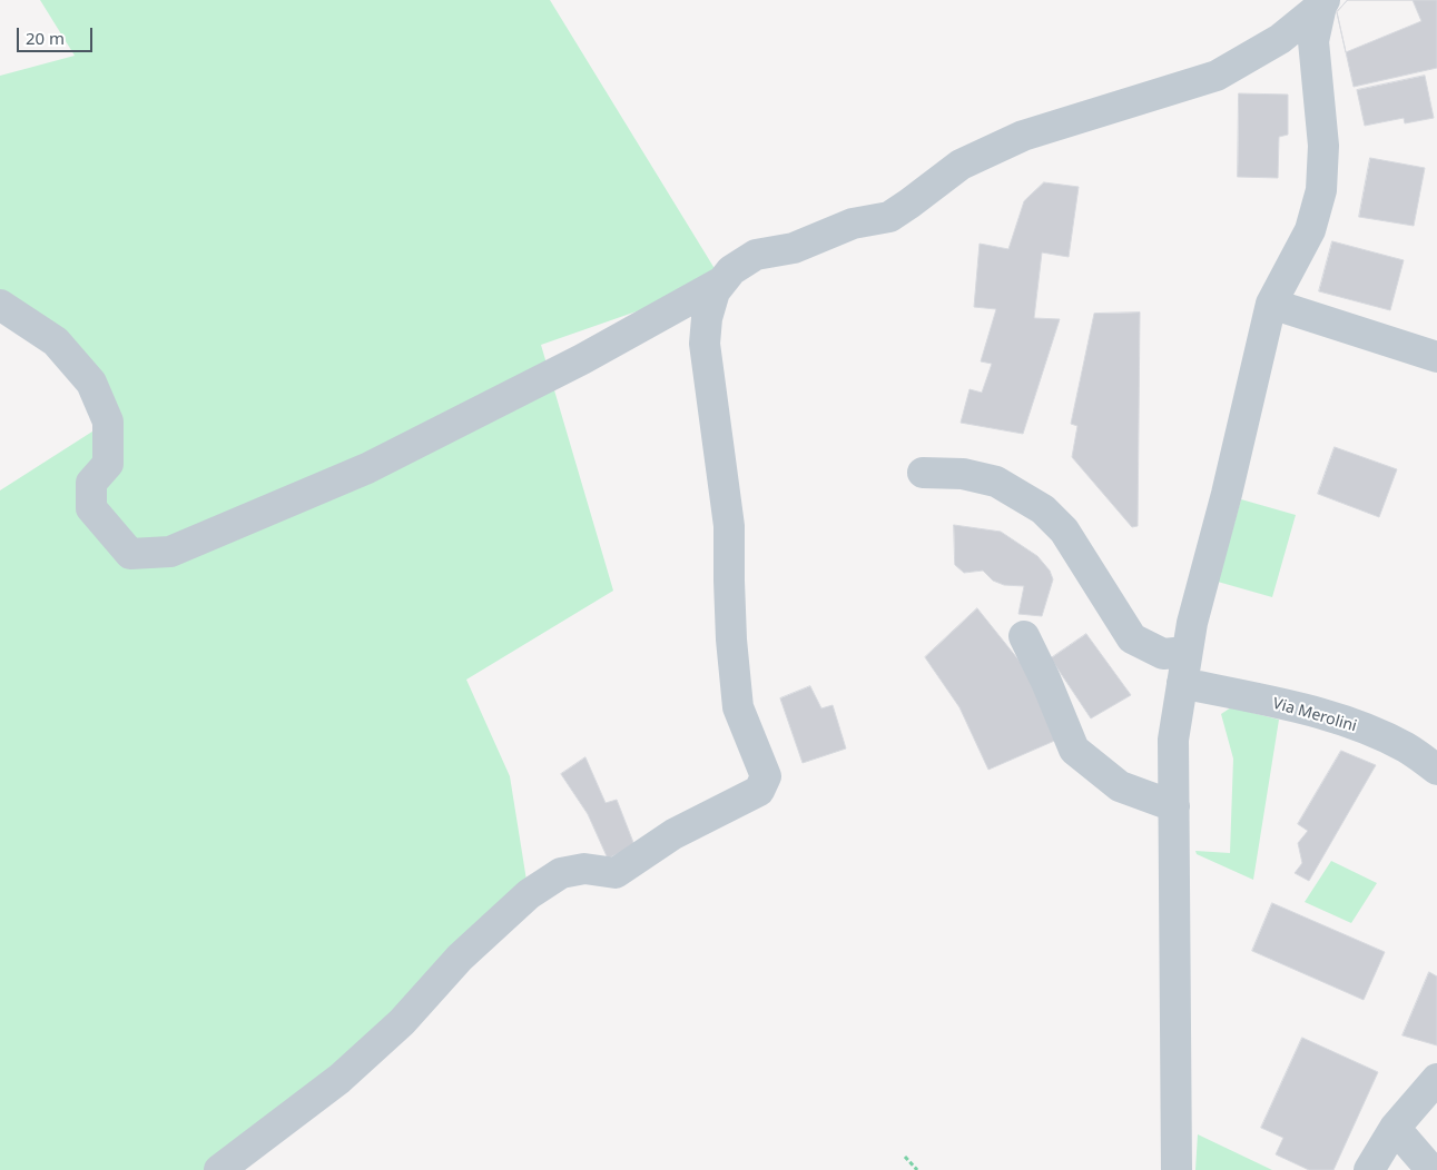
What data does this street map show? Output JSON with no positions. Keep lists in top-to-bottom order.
{
  "streets": {
    "street": ["Via Merolini"]
  },
  "scale_bar": "20 m"
}
